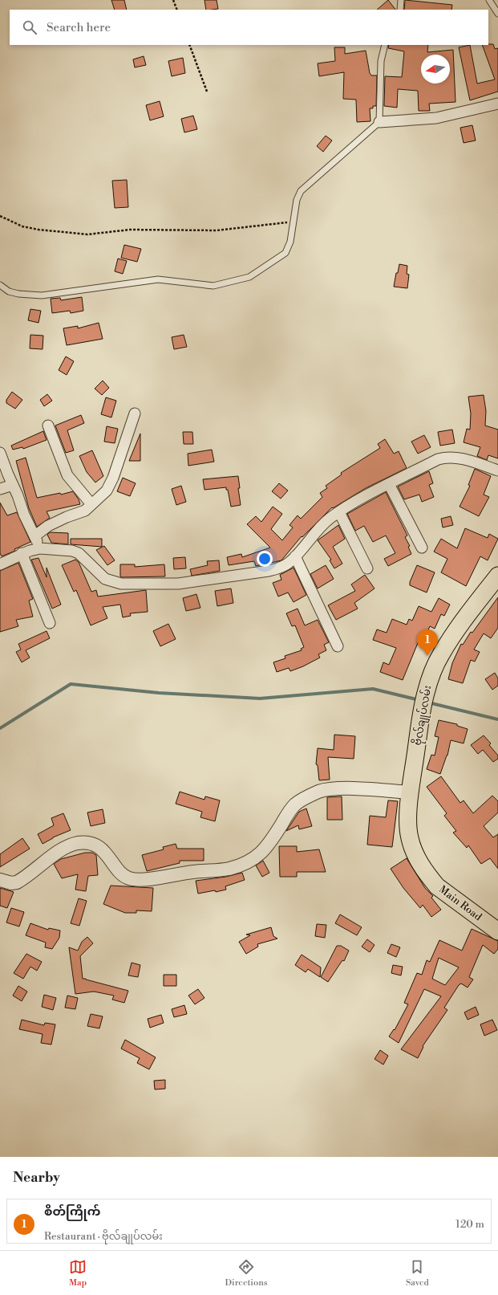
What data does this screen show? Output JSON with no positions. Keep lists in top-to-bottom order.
{
  "streets": {
    "main road": ["ဗိုလ်‌ချုပ်‌လမ်း", "Main Road"]
  },
  "crossings": [
    ["ဗိုလ်‌ချုပ်‌လမ်း", "Main Road"]
  ],
  "north": "left",
  "page": {
    "search": "Search here",
    "pins": "1",
    "heading": "Nearby",
    "list": [
      {
        "mark": "1",
        "name": "စိတ်ကြိုက်",
        "note": "Restaurant · ဗိုလ်‌ချုပ်‌လမ်း",
        "value": "120 m"
      }
    ],
    "nav": ["Map", "Directions", "Saved"]
  }
}
